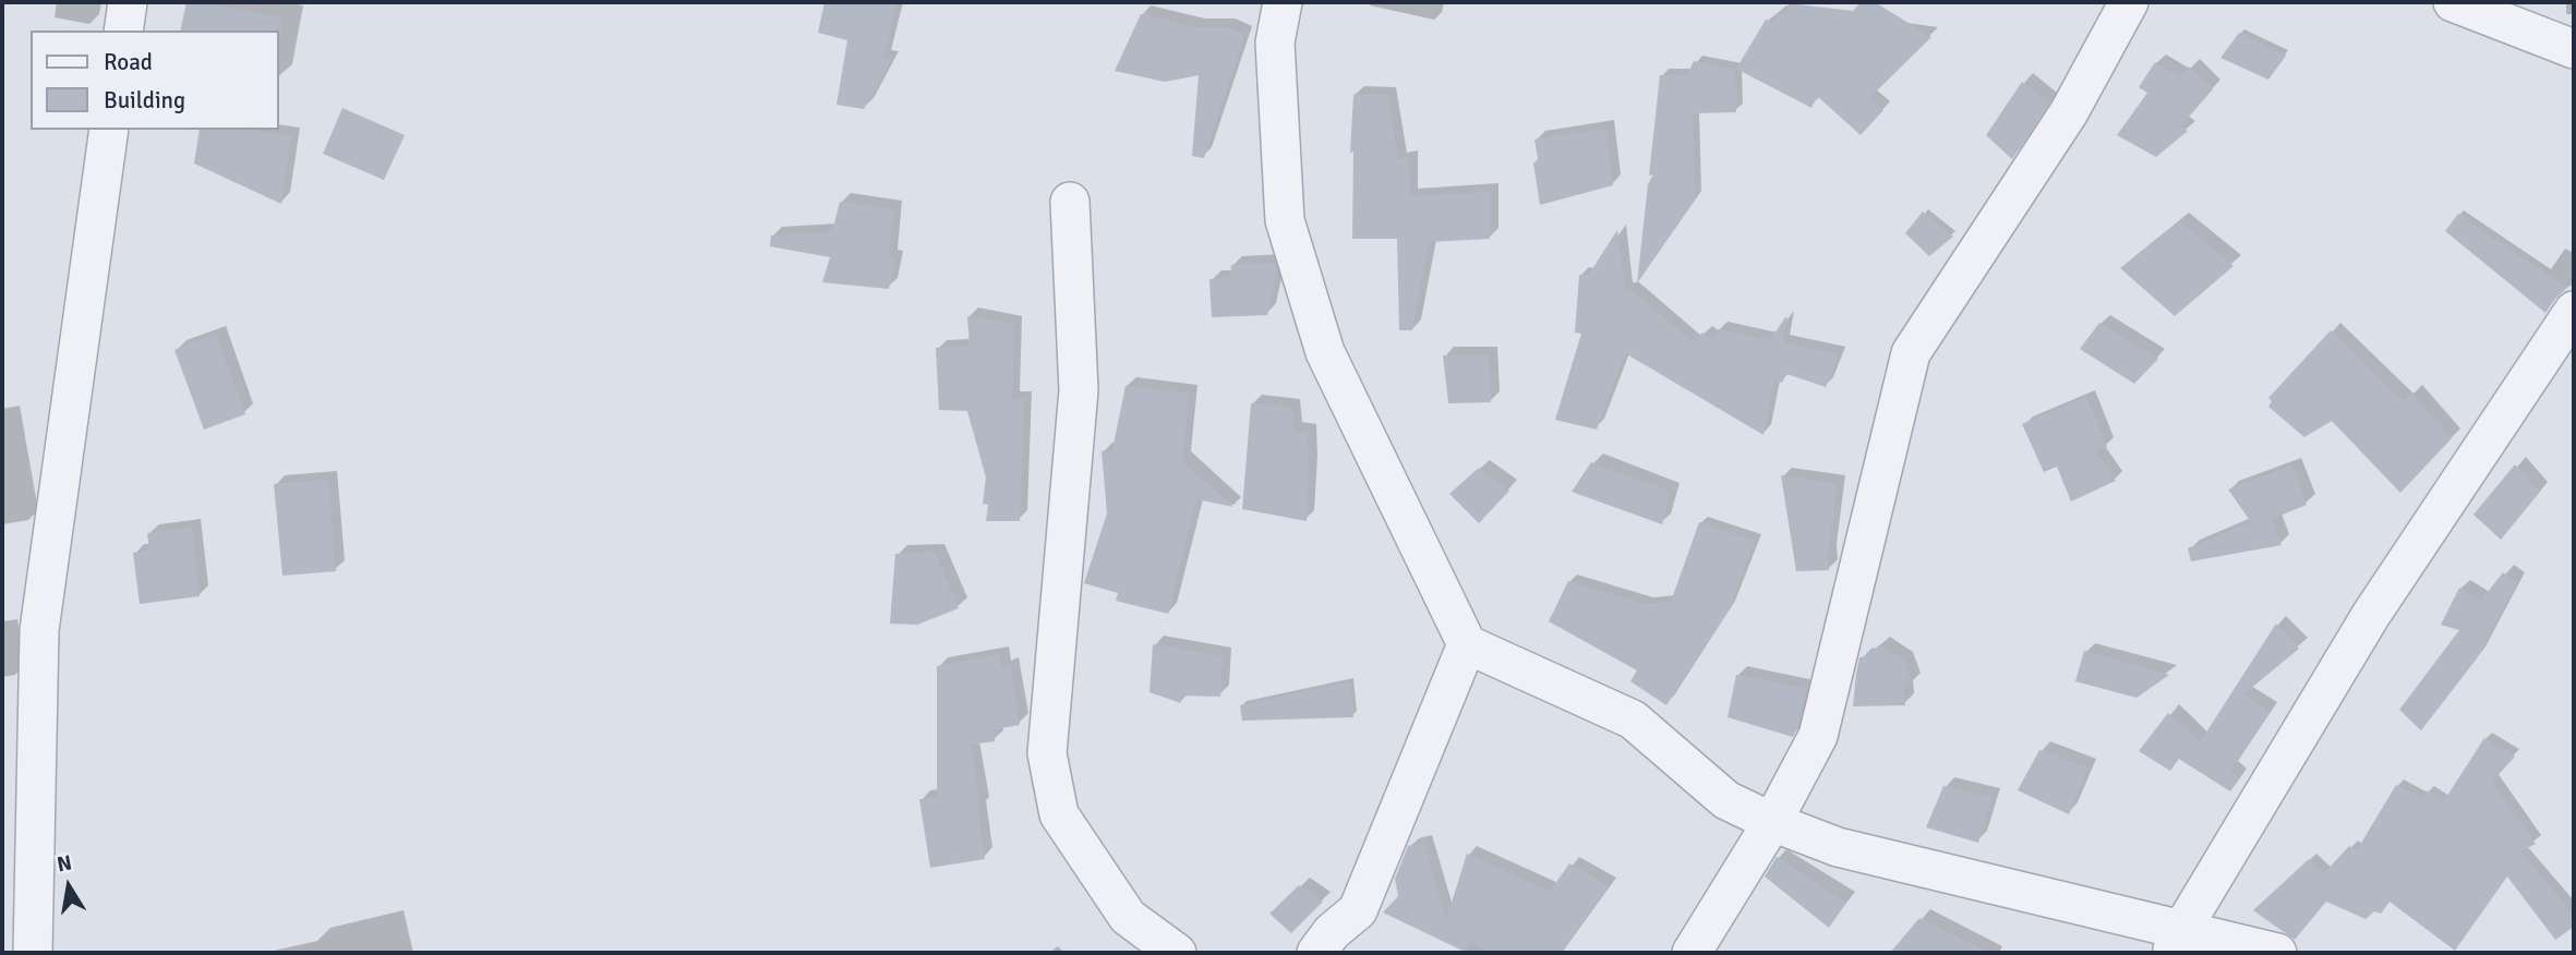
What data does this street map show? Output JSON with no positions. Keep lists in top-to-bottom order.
{
  "legend": ["Road", "Building"],
  "north": "top"
}
